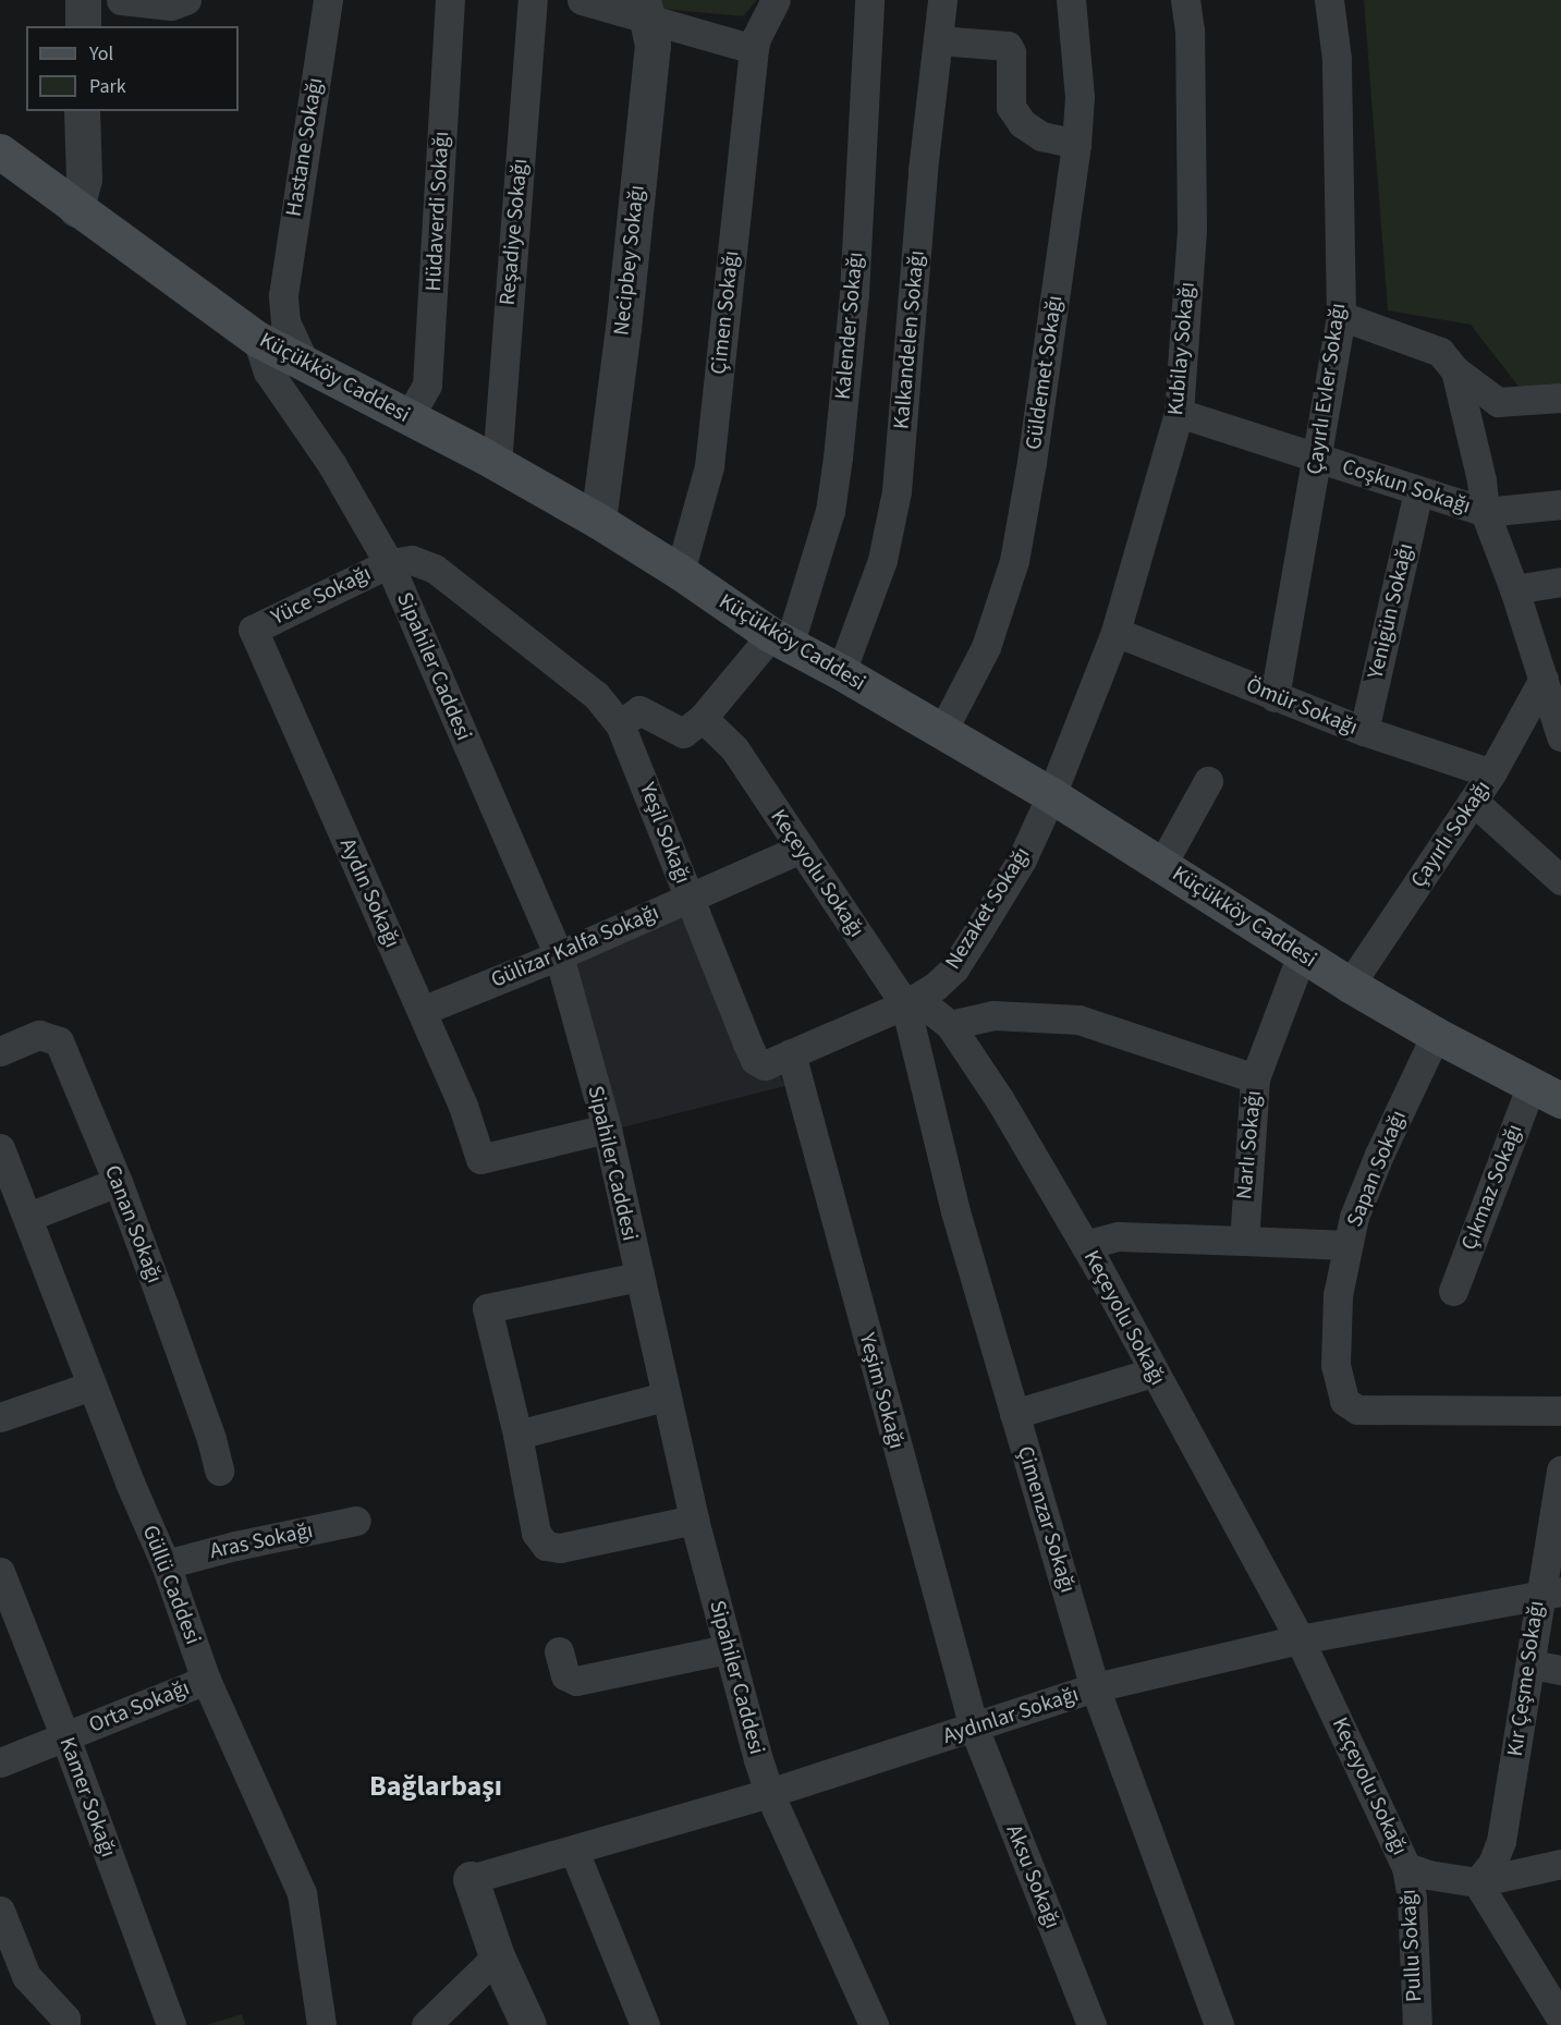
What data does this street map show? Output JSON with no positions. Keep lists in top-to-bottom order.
{
  "streets": {
    "main road": ["Küçükköy Caddesi"],
    "street": [
      "Hastane Sokağı",
      "Hüdaverdi Sokağı",
      "Reşadiye Sokağı",
      "Necipbey Sokağı",
      "Çimen Sokağı",
      "Kalender Sokağı",
      "Kalkandelen Sokağı",
      "Kubilay Sokağı",
      "Güldemet Sokağı",
      "Çayırlı Evler Sokağı",
      "Coşkun Sokağı",
      "Yüce Sokağı",
      "Yenigün Sokağı",
      "Sipahiler Caddesi",
      "Ömür Sokağı",
      "Yeşil Sokağı",
      "Çayırlı Sokağı",
      "Keçeyolu Sokağı",
      "Aydın Sokağı",
      "Nezaket Sokağı",
      "Gülizar Kalfa Sokağı",
      "Narlı Sokağı",
      "Sapan Sokağı",
      "Çıkmaz Sokağı",
      "Canan Sokağı",
      "Yeşim Sokağı",
      "Çimenzar Sokağı",
      "Aras Sokağı",
      "Güllü Caddesi",
      "Kır Çeşme Sokağı",
      "Orta Sokağı",
      "Aydınlar Sokağı",
      "Kamer Sokağı",
      "Aksu Sokağı",
      "Pullu Sokağı"
    ]
  },
  "crossings": [
    ["Hastane Sokağı", "Küçükköy Caddesi"],
    ["Hüdaverdi Sokağı", "Küçükköy Caddesi"],
    ["Reşadiye Sokağı", "Küçükköy Caddesi"],
    ["Necipbey Sokağı", "Küçükköy Caddesi"],
    ["Çimen Sokağı", "Küçükköy Caddesi"],
    ["Kalender Sokağı", "Küçükköy Caddesi"],
    ["Kalkandelen Sokağı", "Küçükköy Caddesi"],
    ["Kubilay Sokağı", "Küçükköy Caddesi"],
    ["Kubilay Sokağı", "Coşkun Sokağı"],
    ["Kubilay Sokağı", "Ömür Sokağı"],
    ["Kubilay Sokağı", "Nezaket Sokağı"],
    ["Güldemet Sokağı", "Küçükköy Caddesi"],
    ["Küçükköy Caddesi", "Sipahiler Caddesi"],
    ["Küçükköy Caddesi", "Çayırlı Sokağı"],
    ["Küçükköy Caddesi", "Nezaket Sokağı"],
    ["Küçükköy Caddesi", "Narlı Sokağı"],
    ["Küçükköy Caddesi", "Sapan Sokağı"],
    ["Küçükköy Caddesi", "Çıkmaz Sokağı"],
    ["Çayırlı Evler Sokağı", "Coşkun Sokağı"],
    ["Çayırlı Evler Sokağı", "Ömür Sokağı"],
    ["Coşkun Sokağı", "Yenigün Sokağı"],
    ["Yüce Sokağı", "Sipahiler Caddesi"],
    ["Yüce Sokağı", "Yeşil Sokağı"],
    ["Yüce Sokağı", "Aydın Sokağı"],
    ["Yenigün Sokağı", "Ömür Sokağı"],
    ["Sipahiler Caddesi", "Yeşil Sokağı"],
    ["Sipahiler Caddesi", "Aydın Sokağı"],
    ["Sipahiler Caddesi", "Gülizar Kalfa Sokağı"],
    ["Sipahiler Caddesi", "Aydınlar Sokağı"],
    ["Ömür Sokağı", "Çayırlı Sokağı"],
    ["Yeşil Sokağı", "Keçeyolu Sokağı"],
    ["Yeşil Sokağı", "Nezaket Sokağı"],
    ["Yeşil Sokağı", "Gülizar Kalfa Sokağı"],
    ["Yeşil Sokağı", "Yeşim Sokağı"],
    ["Yeşil Sokağı", "Çimenzar Sokağı"],
    ["Keçeyolu Sokağı", "Nezaket Sokağı"],
    ["Keçeyolu Sokağı", "Gülizar Kalfa Sokağı"],
    ["Keçeyolu Sokağı", "Çimenzar Sokağı"],
    ["Keçeyolu Sokağı", "Kır Çeşme Sokağı"],
    ["Keçeyolu Sokağı", "Aydınlar Sokağı"],
    ["Keçeyolu Sokağı", "Pullu Sokağı"],
    ["Aydın Sokağı", "Gülizar Kalfa Sokağı"],
    ["Nezaket Sokağı", "Çimenzar Sokağı"],
    ["Yeşim Sokağı", "Aydınlar Sokağı"],
    ["Yeşim Sokağı", "Aksu Sokağı"],
    ["Çimenzar Sokağı", "Aydınlar Sokağı"],
    ["Aras Sokağı", "Güllü Caddesi"],
    ["Güllü Caddesi", "Orta Sokağı"],
    ["Kır Çeşme Sokağı", "Aydınlar Sokağı"],
    ["Orta Sokağı", "Kamer Sokağı"],
    ["Aydınlar Sokağı", "Aksu Sokağı"]
  ],
  "districts": ["Bağlarbaşı"],
  "legend": ["Yol", "Park"]
}
